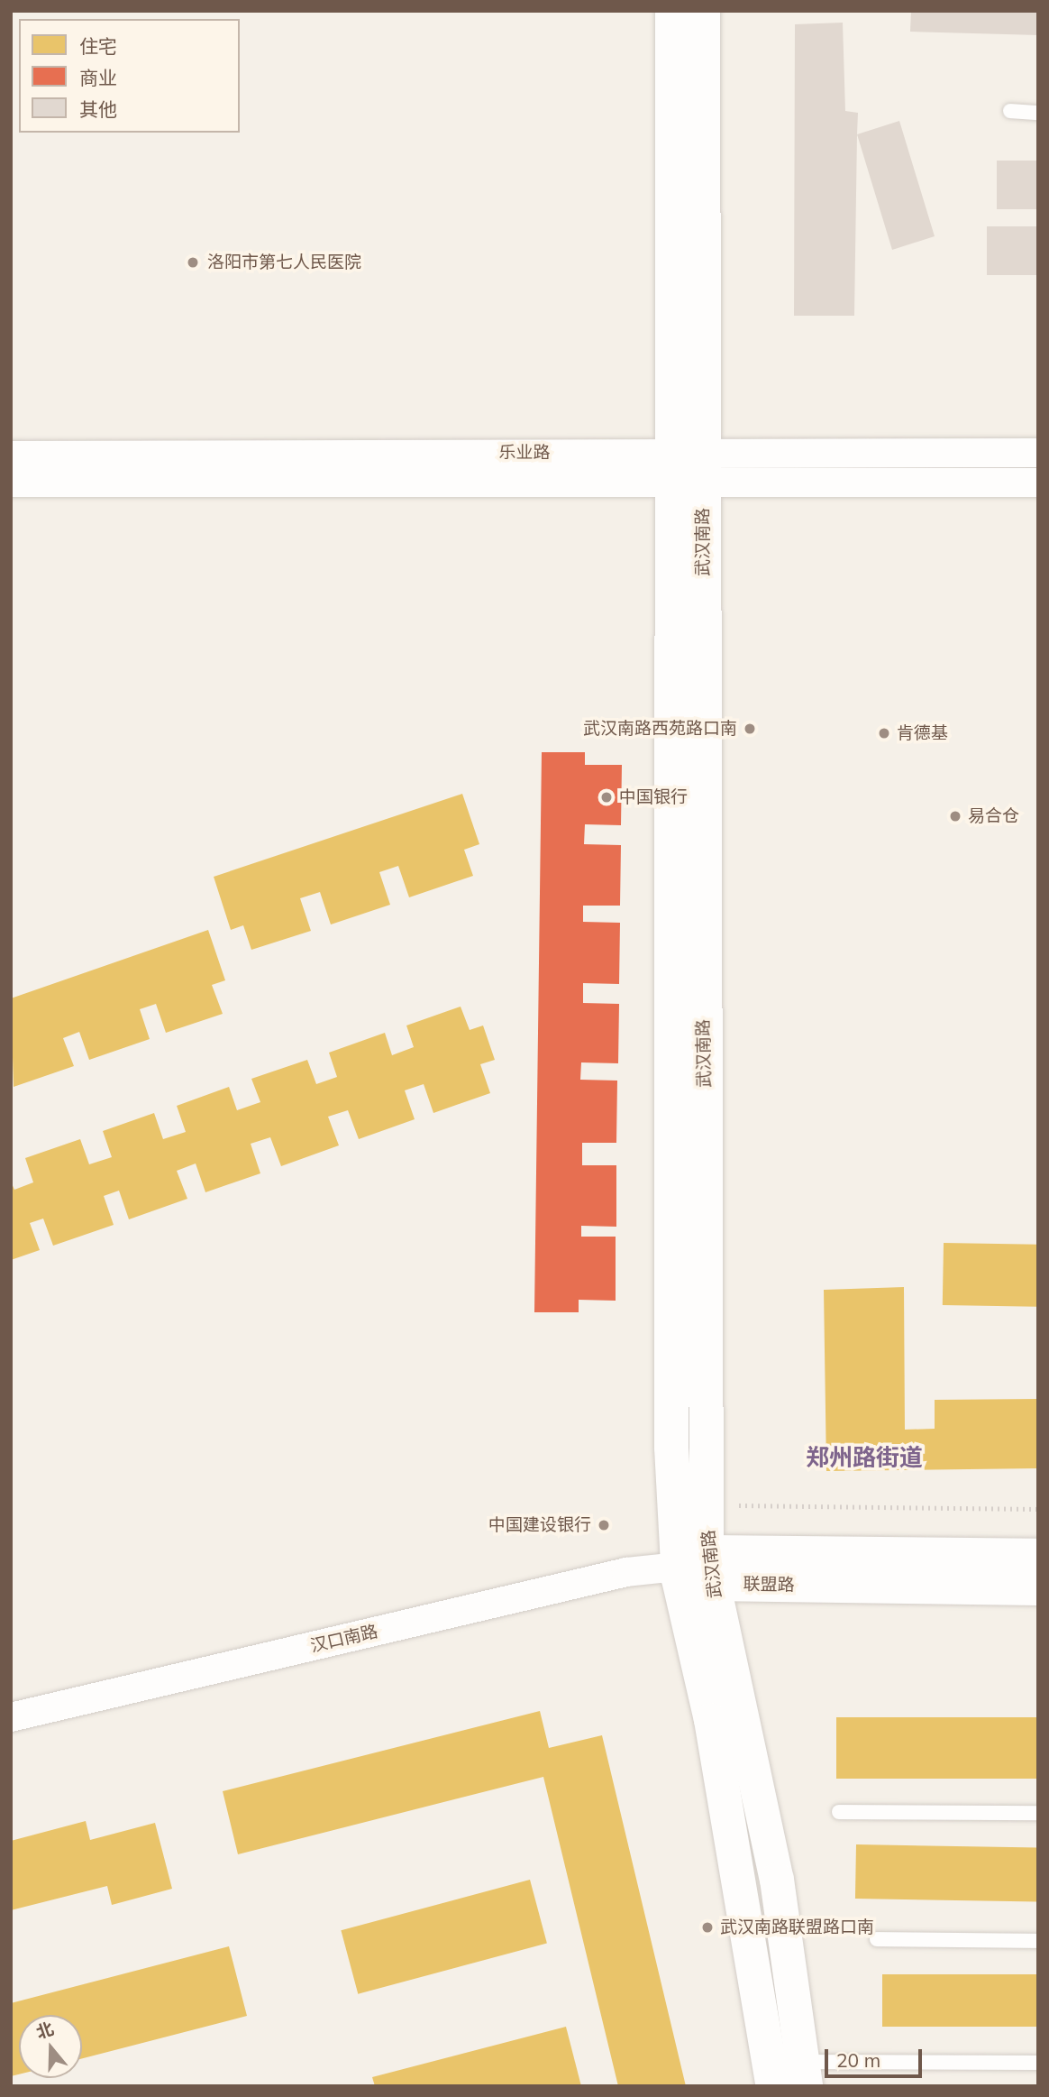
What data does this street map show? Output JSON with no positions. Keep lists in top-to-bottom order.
{
  "streets": {
    "main road": ["武汉南路", "联盟路"],
    "street": ["乐业路", "汉口南路"]
  },
  "crossings": [
    ["乐业路", "武汉南路"],
    ["武汉南路", "联盟路"],
    ["武汉南路", "汉口南路"],
    ["联盟路", "汉口南路"]
  ],
  "districts": ["郑州路街道"],
  "places": [
    "洛阳市第七人民医院",
    "武汉南路西苑路口南",
    "肯德基",
    "中国银行",
    "易合仓",
    "中国建设银行",
    "武汉南路联盟路口南"
  ],
  "legend": ["住宅", "商业", "其他"],
  "scale_bar": "20 m",
  "north": "top"
}
